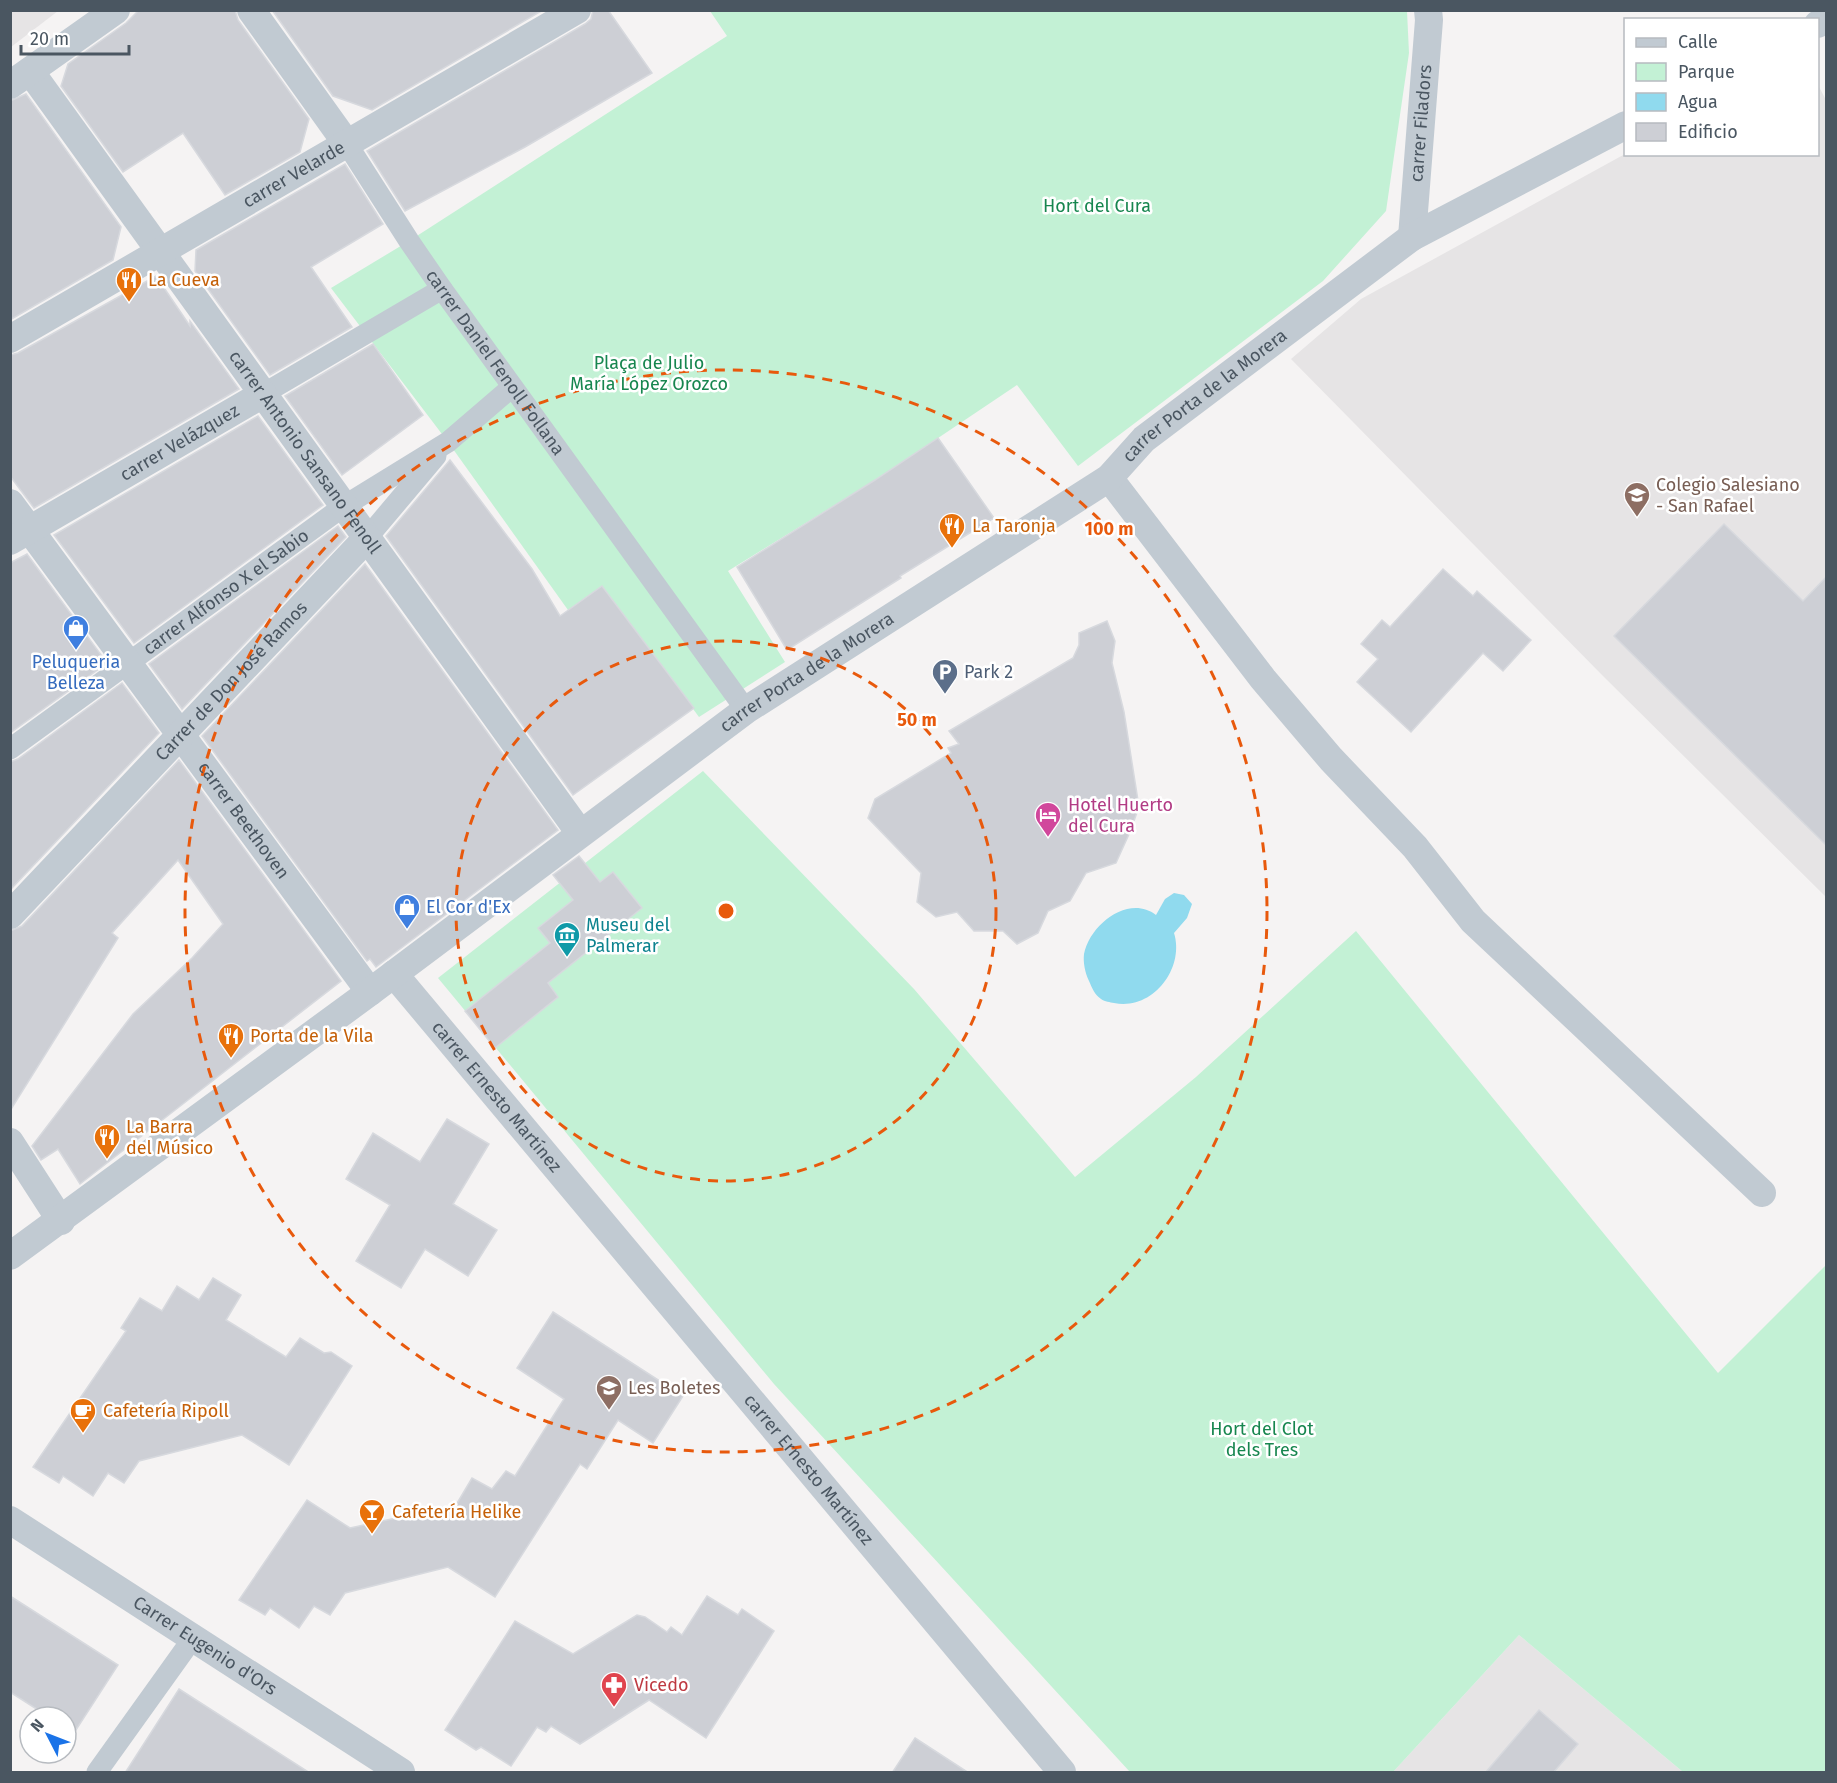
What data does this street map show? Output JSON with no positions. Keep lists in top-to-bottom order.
{
  "streets": {
    "street": [
      "carrer Filadors",
      "carrer Velarde",
      "carrer Daniel Fenoll Follana",
      "carrer Porta de la Morera",
      "carrer Velázquez",
      "carrer Antonio Sansano Fenoll",
      "carrer Alfonso X el Sabio",
      "Carrer de Don José Ramos",
      "carrer Beethoven",
      "carrer Ernesto Martínez",
      "Carrer Eugenio d'Ors"
    ]
  },
  "crossings": [
    ["carrer Filadors", "carrer Porta de la Morera"],
    ["carrer Velarde", "carrer Daniel Fenoll Follana"],
    ["carrer Velarde", "carrer Antonio Sansano Fenoll"],
    ["carrer Daniel Fenoll Follana", "carrer Porta de la Morera"],
    ["carrer Daniel Fenoll Follana", "carrer Velázquez"],
    ["carrer Porta de la Morera", "carrer Antonio Sansano Fenoll"],
    ["carrer Porta de la Morera", "carrer Beethoven"],
    ["carrer Porta de la Morera", "carrer Ernesto Martínez"],
    ["carrer Velázquez", "carrer Antonio Sansano Fenoll"],
    ["carrer Velázquez", "carrer Beethoven"],
    ["carrer Antonio Sansano Fenoll", "carrer Alfonso X el Sabio"],
    ["carrer Antonio Sansano Fenoll", "Carrer de Don José Ramos"],
    ["carrer Alfonso X el Sabio", "Carrer de Don José Ramos"],
    ["carrer Alfonso X el Sabio", "carrer Beethoven"],
    ["Carrer de Don José Ramos", "carrer Beethoven"]
  ],
  "parks": ["Hort del Cura", "Plaça de Julio María López Orozco", "Hort del Clot dels Tres"],
  "places": {
    "restaurant": [
      "La Cueva",
      "La Taronja",
      "Porta de la Vila",
      "La Barra del Músico"
    ],
    "school or university": ["Colegio Salesiano - San Rafael", "Les Boletes"],
    "shop": ["Peluqueria Belleza", "El Cor d'Ex"],
    "parking": ["Park 2"],
    "hotel": ["Hotel Huerto del Cura"],
    "museum": ["Museu del Palmerar"],
    "cafe": ["Cafetería Ripoll"],
    "bar": ["Cafetería Helike"],
    "pharmacy": ["Vicedo"]
  },
  "legend": [
    "Calle",
    "Parque",
    "Agua",
    "Edificio"
  ],
  "scale_bar": "20 m",
  "north": "top left",
  "rings": ["100 m", "50 m"]
}
